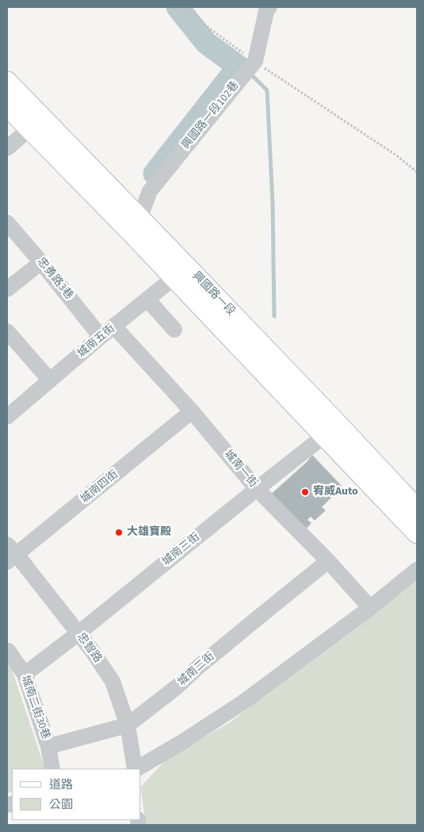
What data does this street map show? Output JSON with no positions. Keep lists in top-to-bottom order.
{
  "streets": {
    "main road": ["興國路一段"],
    "street": [
      "興國路一段102巷",
      "忠勇路3巷",
      "城南五街",
      "城南一街",
      "城南四街",
      "城南三街",
      "忠智路",
      "城南二街",
      "城南二街30巷"
    ]
  },
  "crossings": [
    ["興國路一段102巷", "興國路一段"],
    ["忠勇路3巷", "城南五街"],
    ["興國路一段", "城南五街"],
    ["興國路一段", "城南三街"],
    ["城南五街", "城南一街"],
    ["城南一街", "城南四街"],
    ["城南一街", "城南三街"],
    ["城南一街", "城南二街"],
    ["城南四街", "忠智路"],
    ["城南三街", "忠智路"],
    ["城南三街", "城南二街30巷"],
    ["忠智路", "城南二街"],
    ["城南二街", "城南二街30巷"]
  ],
  "places": ["宥威Auto", "大雄寶殿"],
  "legend": ["道路", "公園"]
}
